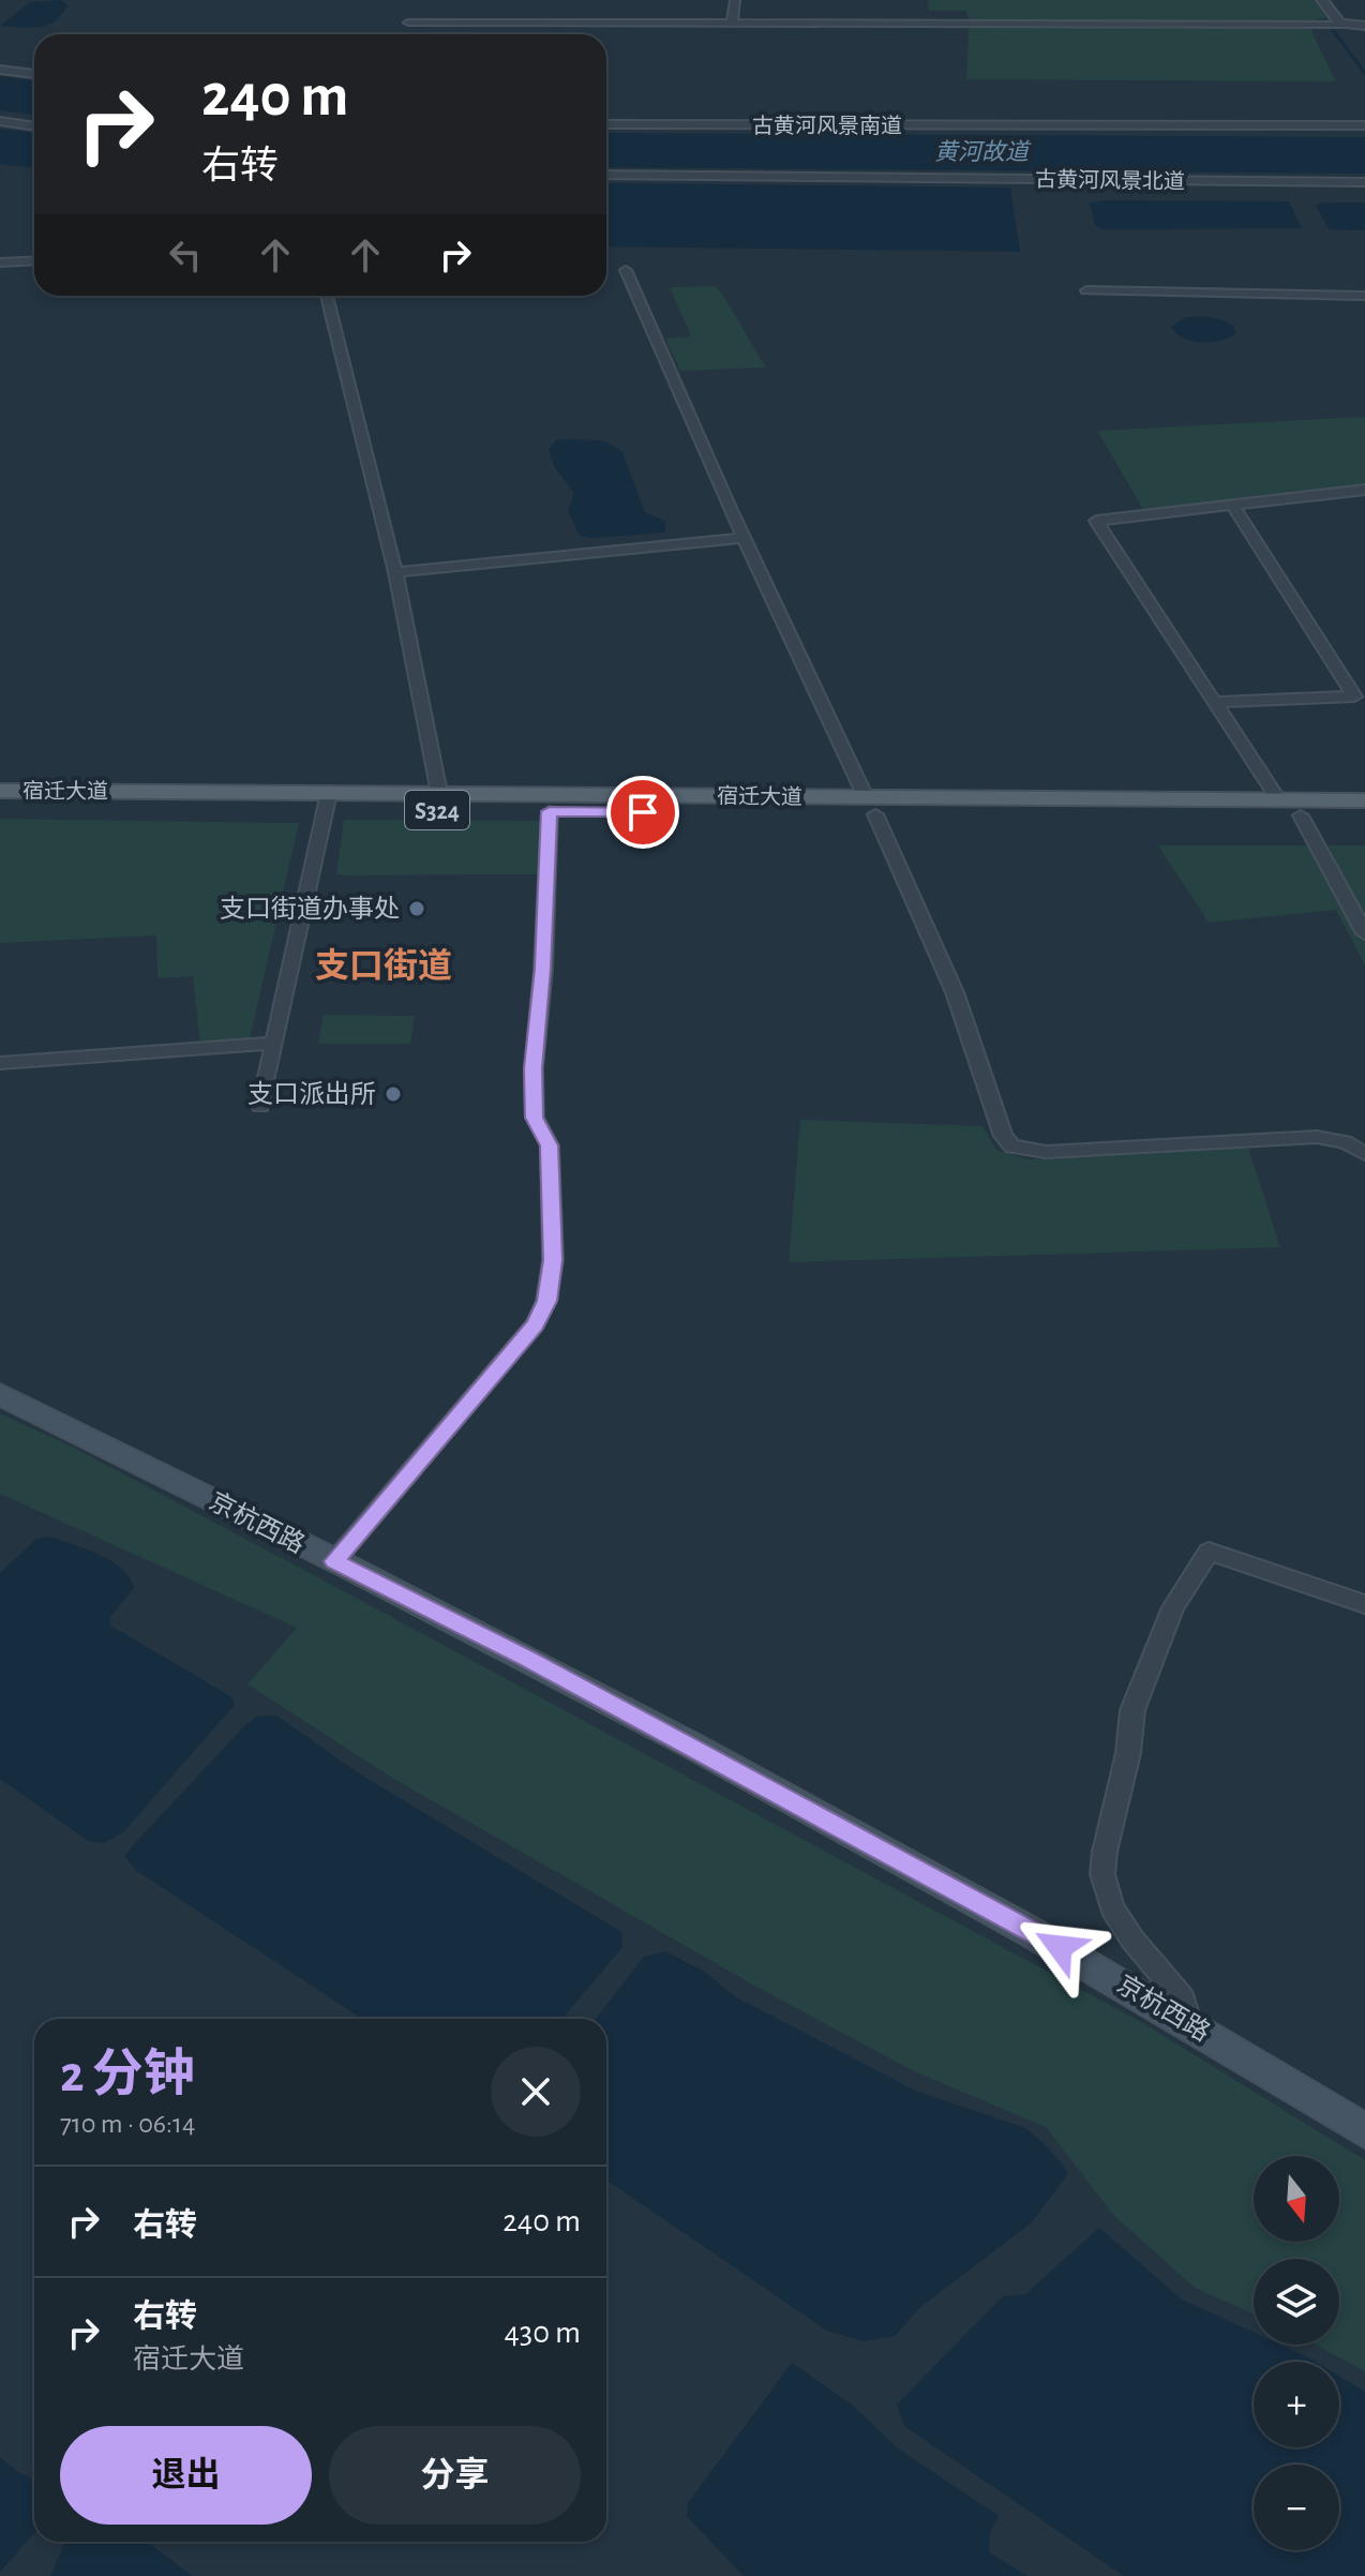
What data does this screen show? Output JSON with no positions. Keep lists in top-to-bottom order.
{
  "streets": {
    "main road": ["宿迁大道", "S324", "京杭西路"],
    "street": ["古黄河风景南道", "古黄河风景北道"]
  },
  "districts": ["支口街道"],
  "water": ["黄河故道"],
  "places": ["支口街道办事处", "支口派出所"],
  "north": "bottom",
  "page": {
    "turn": ["240 m", "右转"],
    "heading": ["2 分钟", "710 m · 06:14"],
    "map_buttons": ["+", "−"],
    "list": [
      {
        "name": "右转",
        "value": "240 m"
      },
      {
        "name": "右转",
        "note": "宿迁大道",
        "value": "430 m"
      }
    ],
    "buttons": ["退出", "分享"]
  }
}
